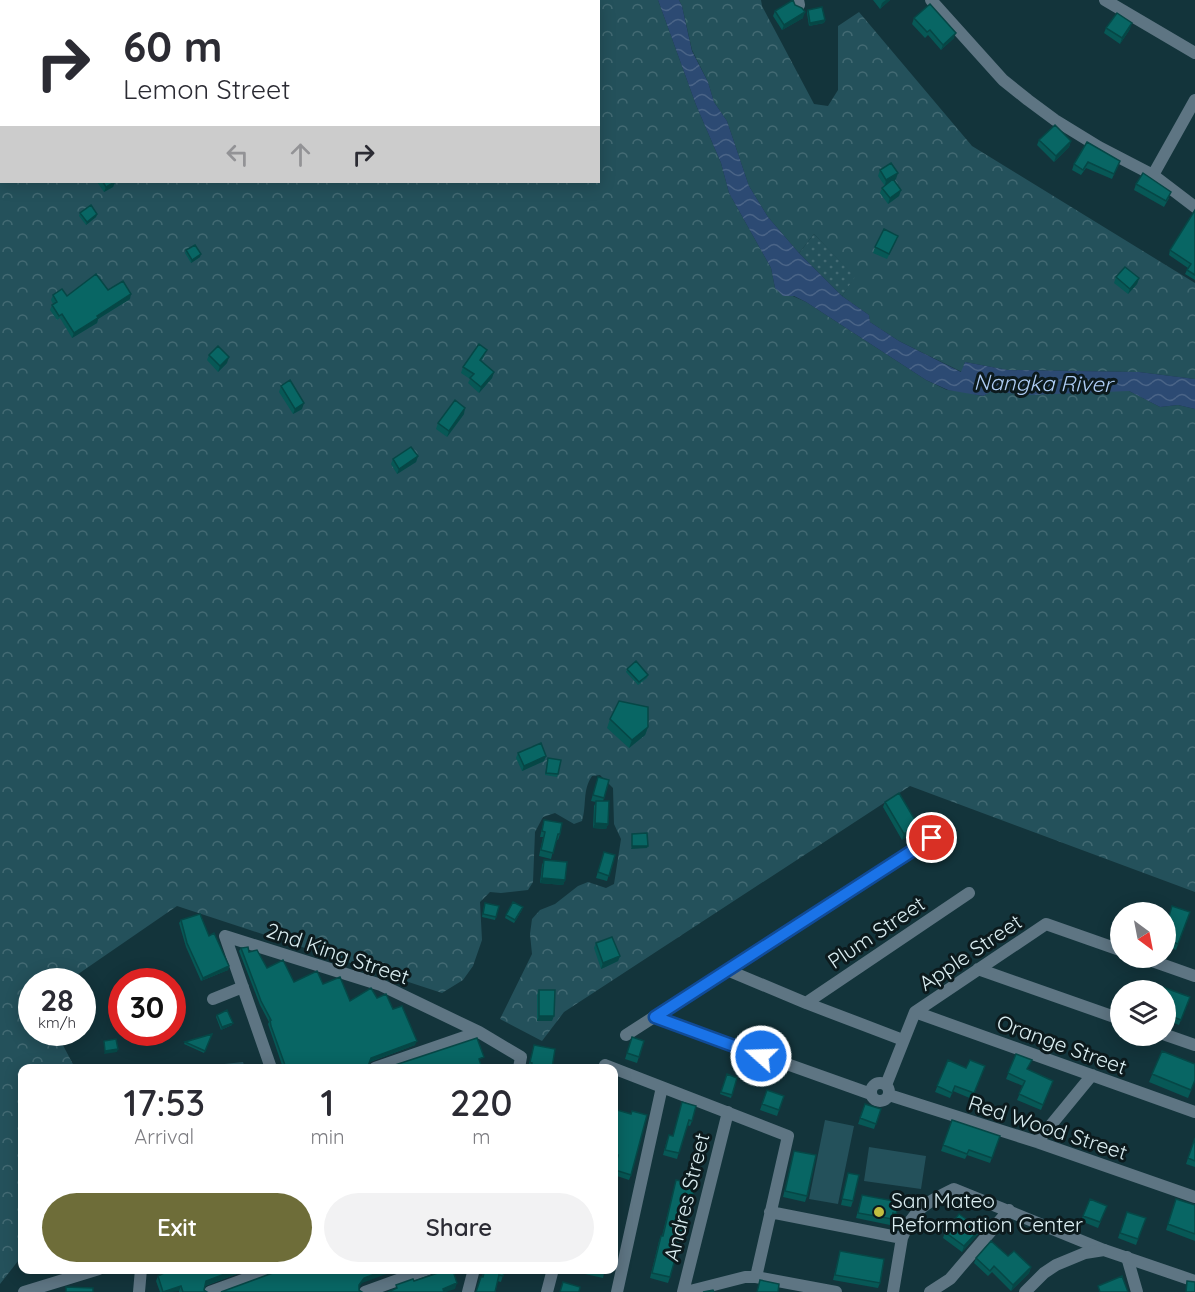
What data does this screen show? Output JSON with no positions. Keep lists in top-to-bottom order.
{
  "streets": {
    "street": [
      "Plum Street",
      "Apple Street",
      "2nd King Street",
      "Orange Street",
      "Red Wood Street",
      "Andres Street"
    ]
  },
  "crossings": [
    ["Apple Street", "Orange Street"],
    ["Apple Street", "Red Wood Street"]
  ],
  "water": ["Nangka River"],
  "places": ["San Mateo Reformation Center"],
  "north": "bottom right",
  "page": {
    "turn": ["60 m", "Lemon Street"],
    "speed": "28 km/h",
    "limit": "30",
    "eta": [
      "17:53",
      "Arrival",
      "1",
      "min",
      "220",
      "m"
    ],
    "buttons": ["Exit", "Share"]
  }
}
